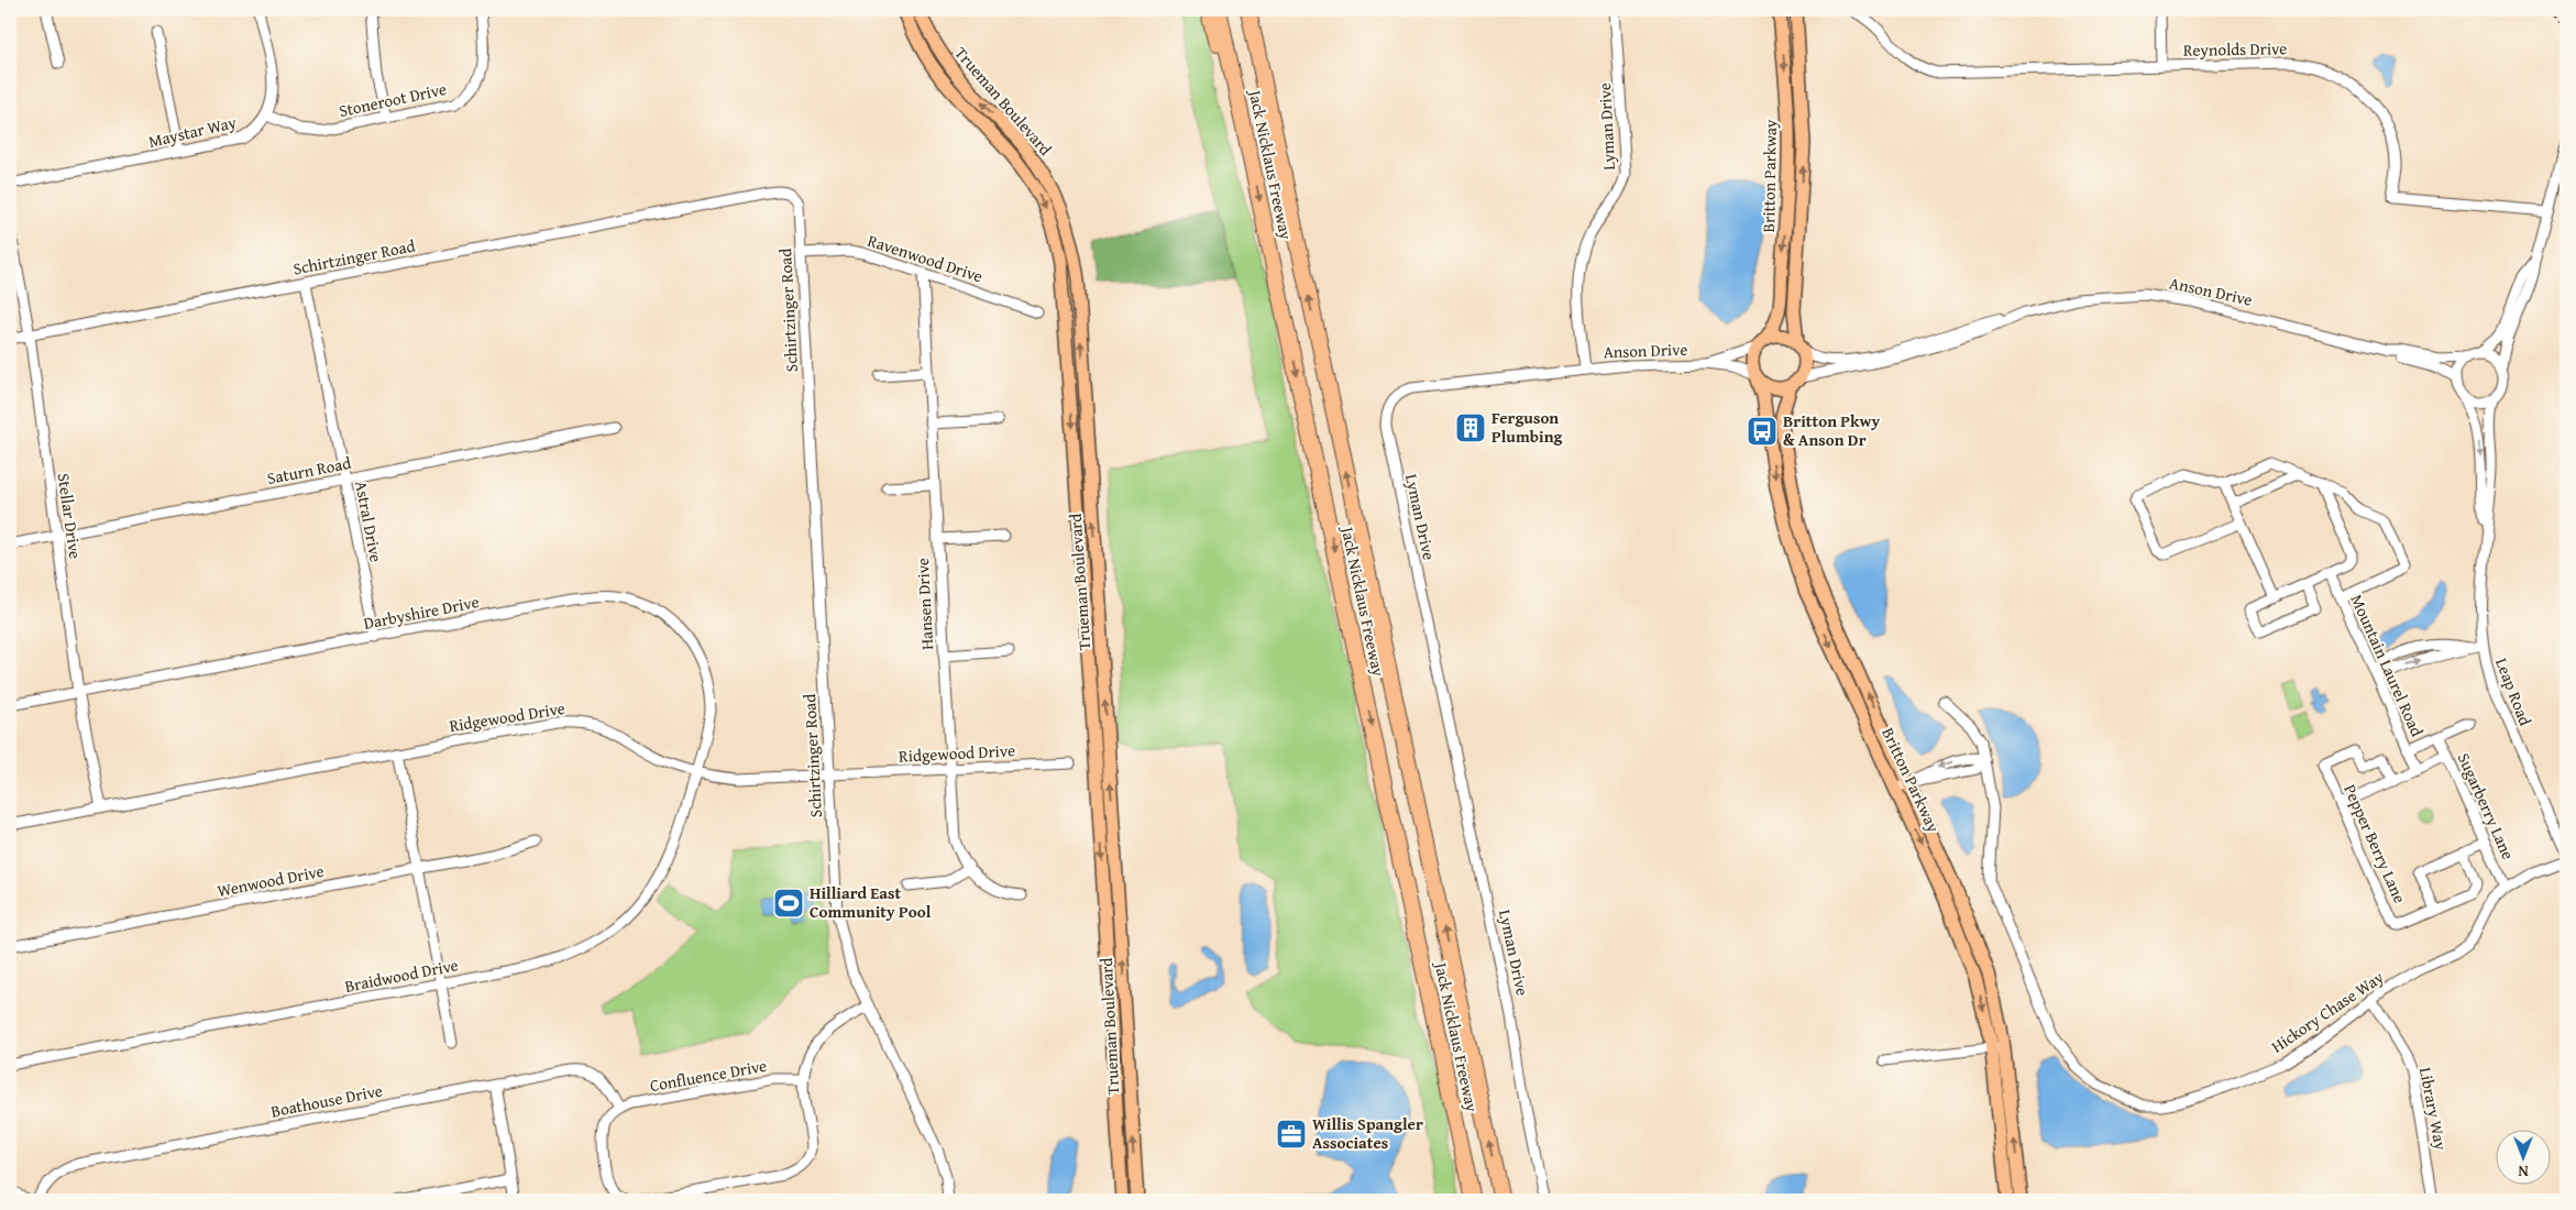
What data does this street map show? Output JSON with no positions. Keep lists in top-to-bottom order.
{
  "streets": {
    "highway": ["Jack Nicklaus Freeway"],
    "main road": ["Trueman Boulevard", "Britton Parkway"],
    "street": [
      "Reynolds Drive",
      "Stoneroot Drive",
      "Lyman Drive",
      "Maystar Way",
      "Schirtzinger Road",
      "Ravenwood Drive",
      "Anson Drive",
      "Saturn Road",
      "Stellar Drive",
      "Astral Drive",
      "Hansen Drive",
      "Darbyshire Drive",
      "Mountain Laurel Road",
      "Leap Road",
      "Ridgewood Drive",
      "Sugarberry Lane",
      "Pepper Berry Lane",
      "Wenwood Drive",
      "Braidwood Drive",
      "Hickory Chase Way",
      "Confluence Drive",
      "Boathouse Drive",
      "Library Way"
    ]
  },
  "crossings": [
    ["Stoneroot Drive", "Maystar Way"],
    ["Lyman Drive", "Anson Drive"],
    ["Britton Parkway", "Anson Drive"],
    ["Schirtzinger Road", "Ravenwood Drive"],
    ["Schirtzinger Road", "Stellar Drive"],
    ["Schirtzinger Road", "Astral Drive"],
    ["Schirtzinger Road", "Ridgewood Drive"],
    ["Ravenwood Drive", "Hansen Drive"],
    ["Anson Drive", "Leap Road"],
    ["Saturn Road", "Stellar Drive"],
    ["Saturn Road", "Astral Drive"],
    ["Stellar Drive", "Darbyshire Drive"],
    ["Stellar Drive", "Ridgewood Drive"],
    ["Astral Drive", "Darbyshire Drive"],
    ["Hansen Drive", "Ridgewood Drive"],
    ["Darbyshire Drive", "Ridgewood Drive"],
    ["Darbyshire Drive", "Braidwood Drive"],
    ["Ridgewood Drive", "Braidwood Drive"],
    ["Sugarberry Lane", "Pepper Berry Lane"],
    ["Sugarberry Lane", "Hickory Chase Way"],
    ["Hickory Chase Way", "Library Way"],
    ["Confluence Drive", "Boathouse Drive"]
  ],
  "places": {
    "building": ["Ferguson Plumbing"],
    "bus stop": ["Britton Pkwy & Anson Dr"],
    "sports": ["Hilliard East Community Pool"],
    "office": ["Willis Spangler Associates"]
  },
  "north": "bottom"
}
